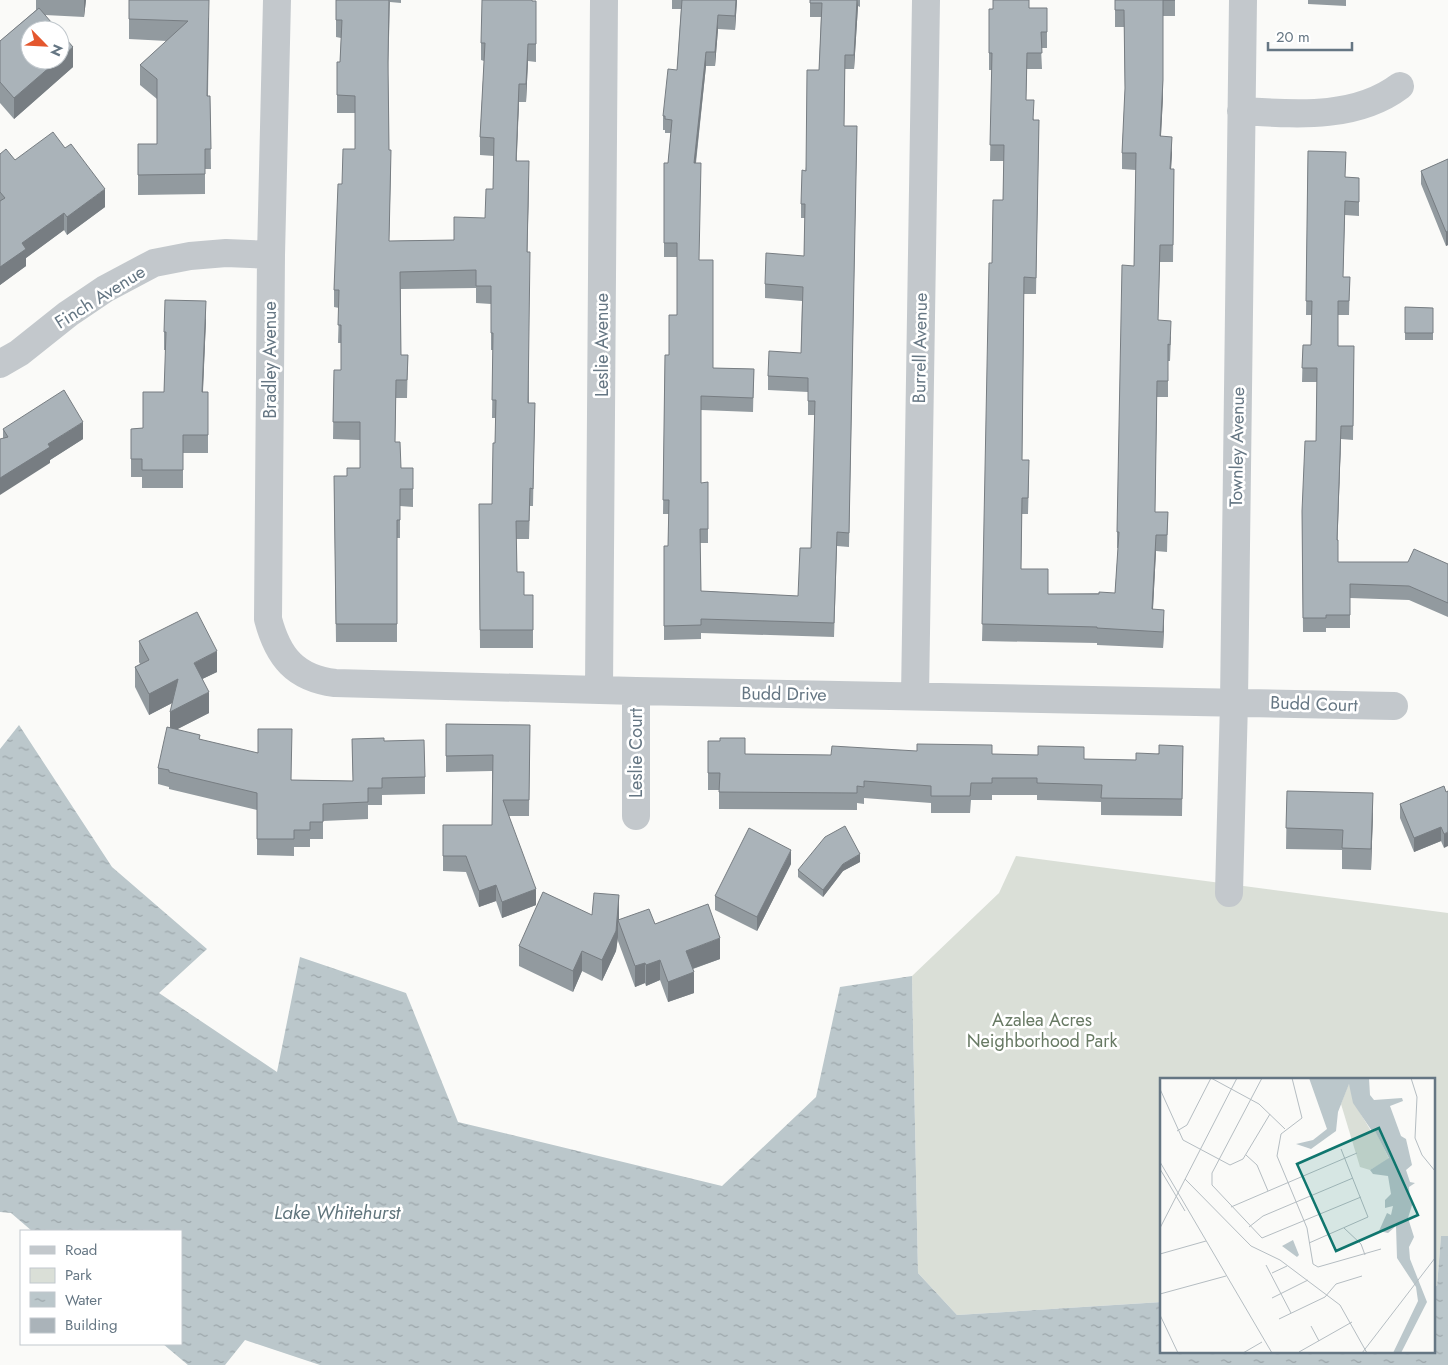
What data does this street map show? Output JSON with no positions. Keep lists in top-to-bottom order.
{
  "streets": {
    "street": [
      "Finch Avenue",
      "Leslie Avenue",
      "Burrell Avenue",
      "Bradley Avenue",
      "Townley Avenue",
      "Budd Drive",
      "Budd Court",
      "Leslie Court"
    ]
  },
  "crossings": [
    ["Finch Avenue", "Bradley Avenue"],
    ["Leslie Avenue", "Budd Drive"],
    ["Burrell Avenue", "Budd Drive"],
    ["Bradley Avenue", "Budd Drive"],
    ["Townley Avenue", "Budd Drive"],
    ["Townley Avenue", "Budd Court"],
    ["Budd Drive", "Budd Court"],
    ["Budd Drive", "Leslie Court"]
  ],
  "water": ["Lake Whitehurst"],
  "parks": ["Azalea Acres Neighborhood Park"],
  "legend": [
    "Road",
    "Park",
    "Water",
    "Building"
  ],
  "scale_bar": "20 m",
  "north": "bottom right"
}
